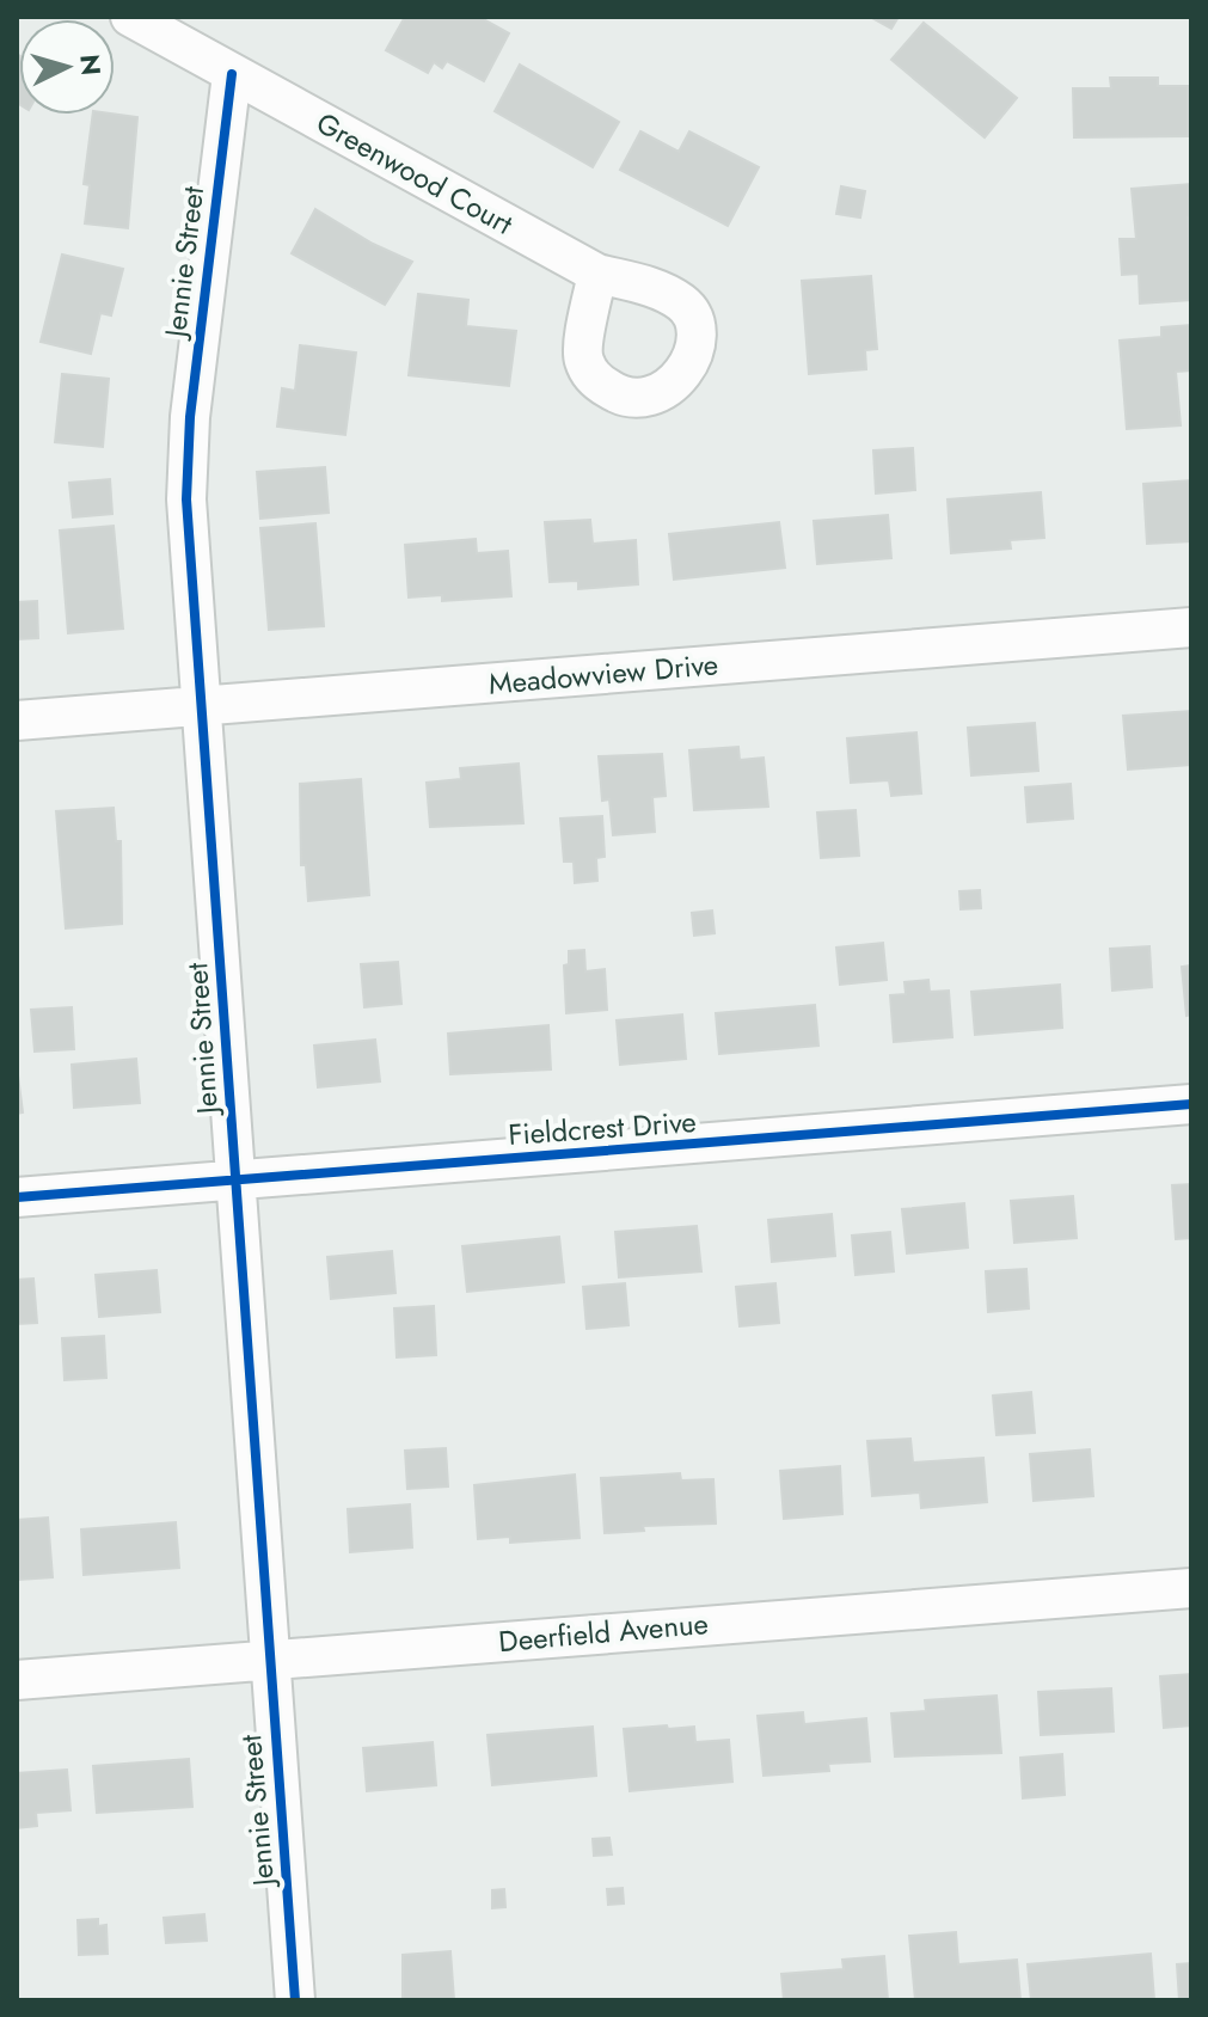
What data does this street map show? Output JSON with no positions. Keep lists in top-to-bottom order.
{
  "streets": {
    "street": [
      "Greenwood Court",
      "Jennie Street",
      "Meadowview Drive",
      "Fieldcrest Drive",
      "Deerfield Avenue"
    ]
  },
  "crossings": [
    ["Greenwood Court", "Jennie Street"],
    ["Jennie Street", "Meadowview Drive"],
    ["Jennie Street", "Fieldcrest Drive"],
    ["Jennie Street", "Deerfield Avenue"]
  ],
  "north": "right"
}
